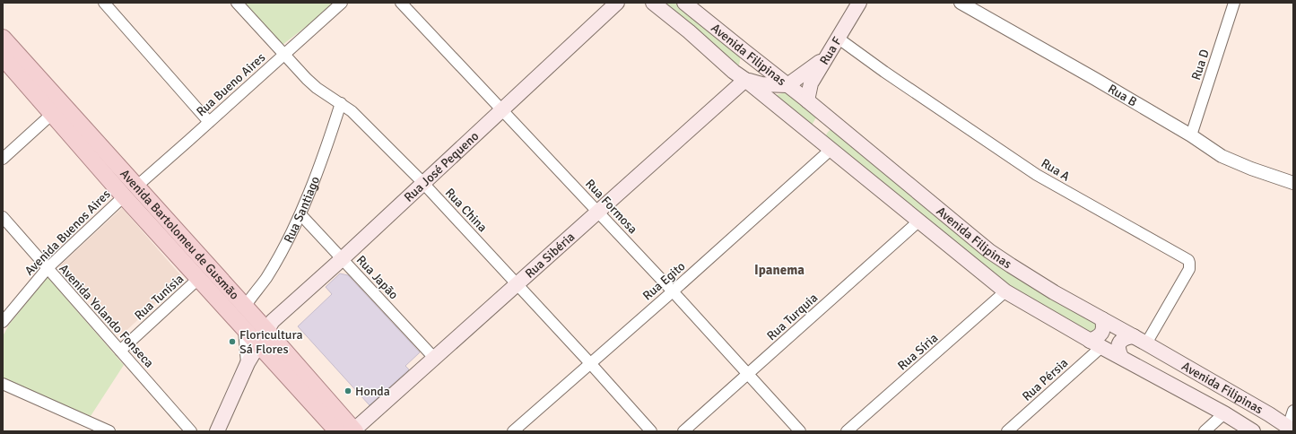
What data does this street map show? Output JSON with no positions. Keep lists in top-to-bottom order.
{
  "streets": {
    "main road": [
      "Rua F",
      "Avenida Filipinas",
      "Rua José Pequeno",
      "Avenida Bartolomeu de Gusmão",
      "Rua Sibéria"
    ],
    "street": [
      "Rua D",
      "Rua Bueno Aires",
      "Rua B",
      "Rua A",
      "Rua Formosa",
      "Rua Santiago",
      "Rua China",
      "Avenida Buenos Aires",
      "Rua Japão",
      "Rua Egito",
      "Rua Tunísia",
      "Avenida Yolando Fonseca",
      "Rua Turquia",
      "Rua Síria",
      "Rua Pérsia"
    ]
  },
  "crossings": [
    ["Rua F", "Avenida Filipinas"],
    ["Rua F", "Rua A"],
    ["Avenida Filipinas", "Rua A"],
    ["Avenida Filipinas", "Rua Sibéria"],
    ["Avenida Filipinas", "Rua Egito"],
    ["Avenida Filipinas", "Rua Turquia"],
    ["Avenida Filipinas", "Rua Síria"],
    ["Avenida Filipinas", "Rua Pérsia"],
    ["Rua D", "Rua B"],
    ["Rua Bueno Aires", "Rua China"],
    ["Rua Bueno Aires", "Avenida Bartolomeu de Gusmão"],
    ["Rua José Pequeno", "Rua Formosa"],
    ["Rua José Pequeno", "Rua China"],
    ["Rua José Pequeno", "Avenida Bartolomeu de Gusmão"],
    ["Rua José Pequeno", "Rua Japão"],
    ["Rua Formosa", "Rua Sibéria"],
    ["Rua Formosa", "Rua Egito"],
    ["Rua Formosa", "Rua Turquia"],
    ["Rua Santiago", "Rua China"],
    ["Rua Santiago", "Avenida Bartolomeu de Gusmão"],
    ["Rua Santiago", "Rua Japão"],
    ["Rua China", "Rua Sibéria"],
    ["Rua China", "Rua Egito"],
    ["Avenida Buenos Aires", "Avenida Bartolomeu de Gusmão"],
    ["Avenida Buenos Aires", "Avenida Yolando Fonseca"],
    ["Avenida Bartolomeu de Gusmão", "Rua Sibéria"],
    ["Avenida Bartolomeu de Gusmão", "Rua Tunísia"],
    ["Rua Sibéria", "Rua Japão"],
    ["Rua Tunísia", "Avenida Yolando Fonseca"]
  ],
  "districts": ["Ipanema"],
  "places": ["Floricultura Sá Flores", "Honda"]
}
